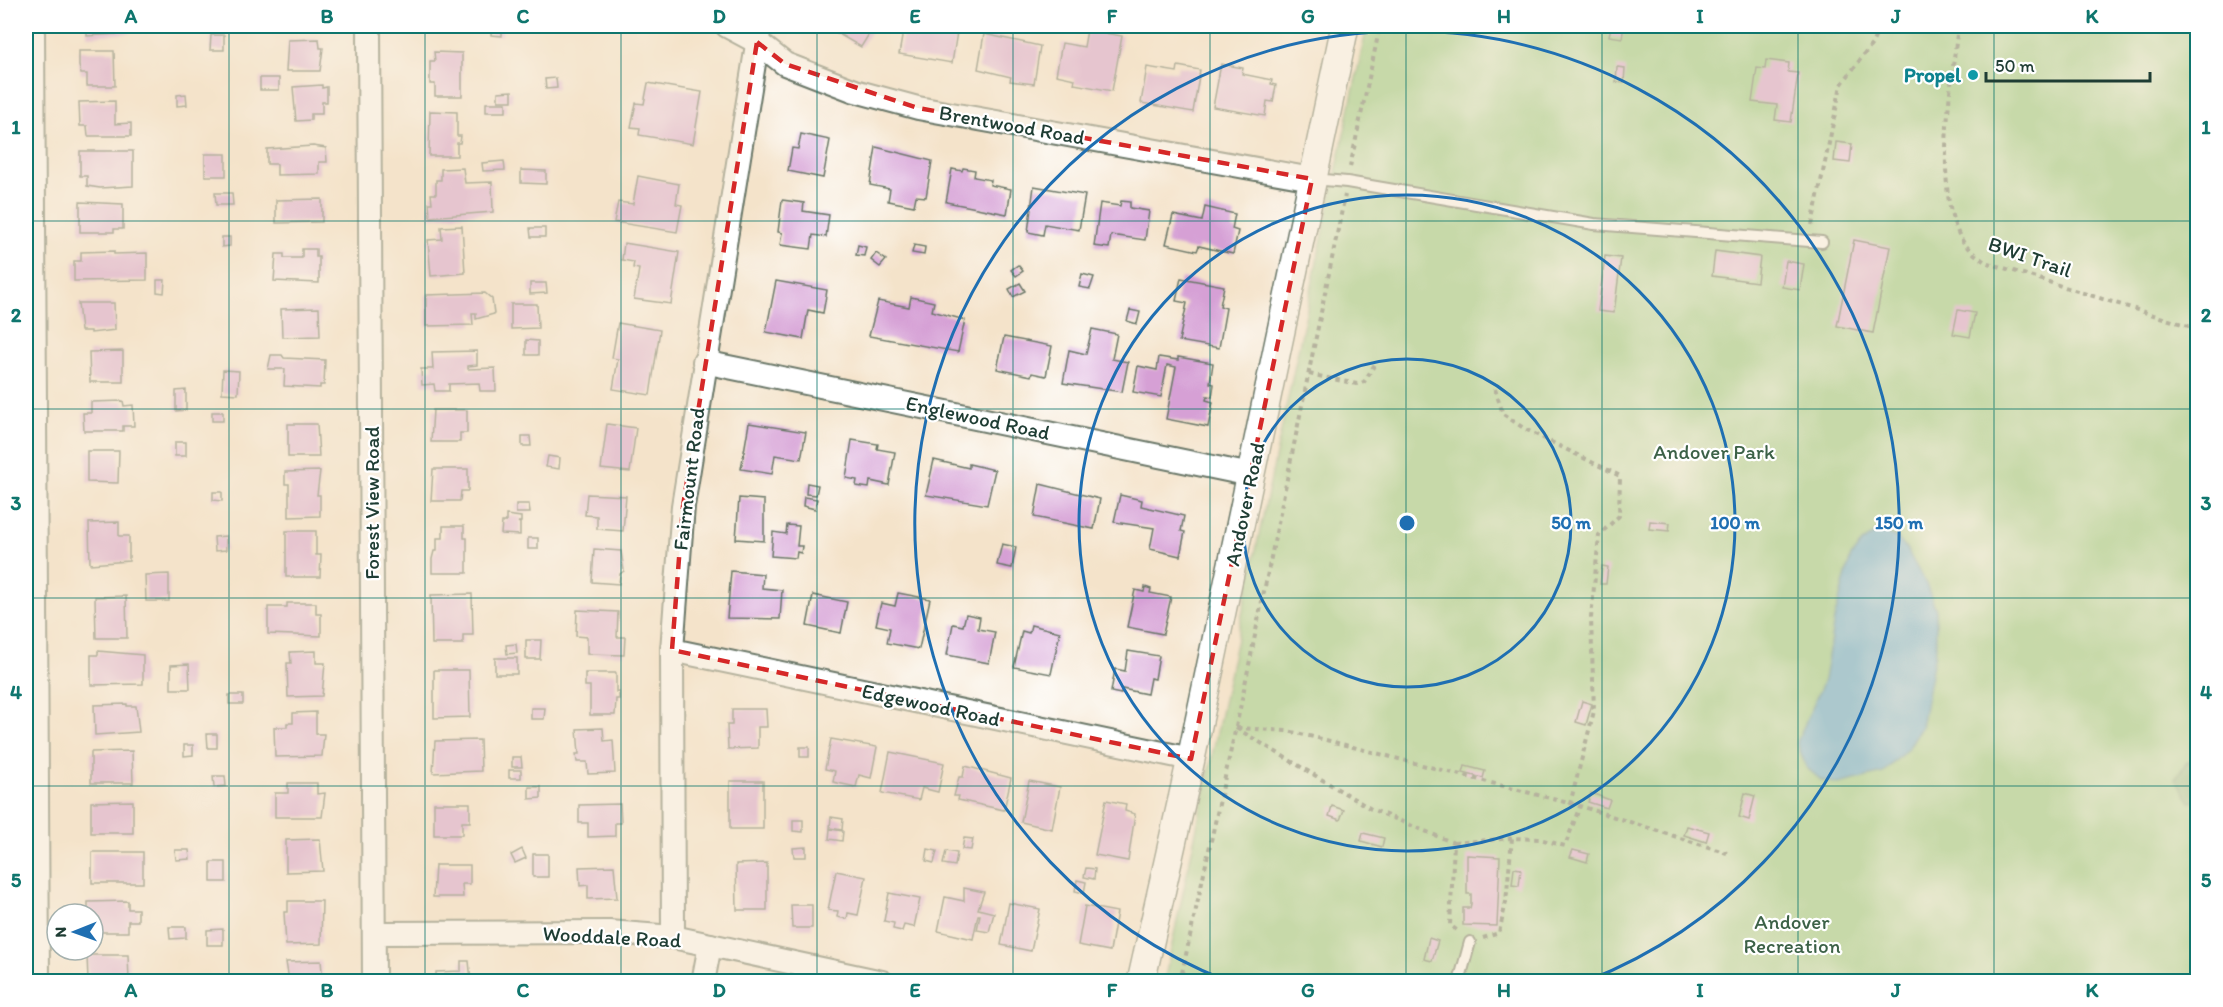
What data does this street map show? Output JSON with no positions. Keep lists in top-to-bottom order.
{
  "streets": {
    "street": [
      "Brentwood Road",
      "Englewood Road",
      "Fairmount Road",
      "Forest View Road",
      "Andover Road",
      "Edgewood Road",
      "Wooddale Road"
    ],
    "path": ["BWI Trail"]
  },
  "crossings": [
    ["Brentwood Road", "Fairmount Road"],
    ["Brentwood Road", "Andover Road"],
    ["Englewood Road", "Fairmount Road"],
    ["Englewood Road", "Andover Road"],
    ["Fairmount Road", "Edgewood Road"],
    ["Fairmount Road", "Wooddale Road"],
    ["Forest View Road", "Wooddale Road"],
    ["Andover Road", "Edgewood Road"]
  ],
  "parks": ["Andover Park", "Andover Recreation"],
  "places": ["Propel"],
  "scale_bar": "50 m",
  "north": "left",
  "grid": {
    "columns": [
      "A",
      "B",
      "C",
      "D",
      "E",
      "F",
      "G",
      "H",
      "I",
      "J",
      "K"
    ],
    "rows": [
      "1",
      "2",
      "3",
      "4",
      "5"
    ]
  },
  "rings": ["50 m", "100 m", "150 m"]
}
